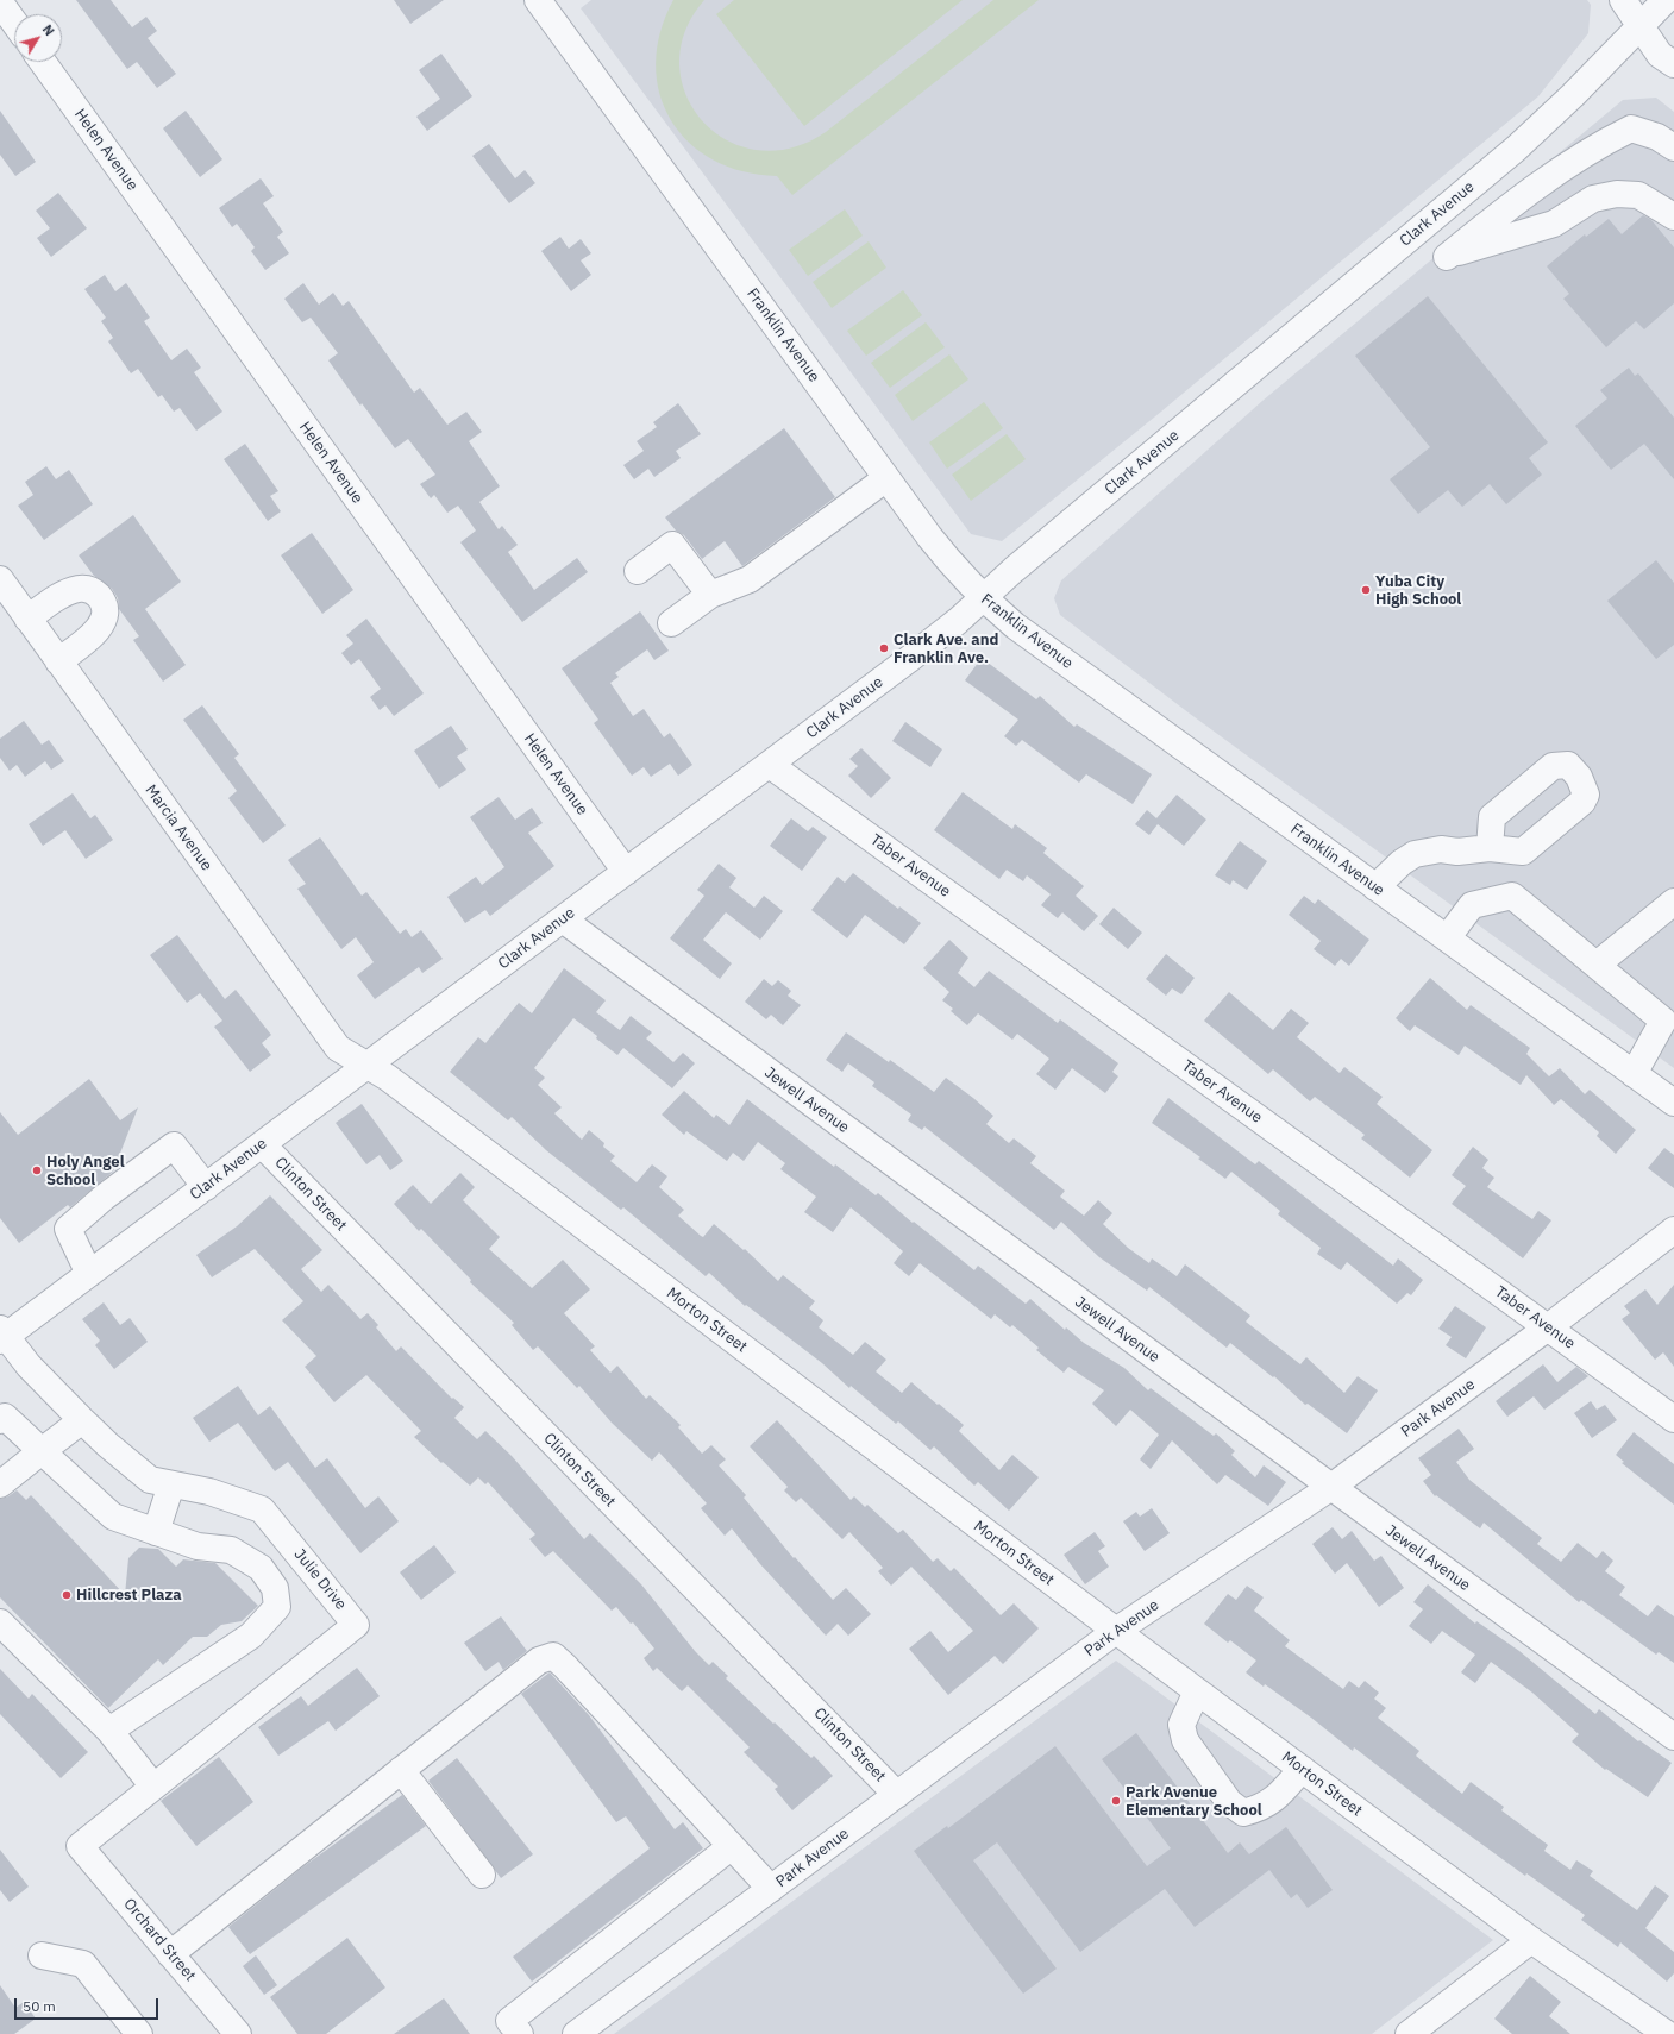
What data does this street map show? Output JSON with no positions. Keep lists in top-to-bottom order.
{
  "streets": {
    "street": [
      "Helen Avenue",
      "Clark Avenue",
      "Franklin Avenue",
      "Marcia Avenue",
      "Taber Avenue",
      "Jewell Avenue",
      "Clinton Street",
      "Morton Street",
      "Park Avenue",
      "Julie Drive",
      "Orchard Street"
    ]
  },
  "crossings": [
    ["Helen Avenue", "Clark Avenue"],
    ["Clark Avenue", "Franklin Avenue"],
    ["Clark Avenue", "Marcia Avenue"],
    ["Clark Avenue", "Taber Avenue"],
    ["Clark Avenue", "Jewell Avenue"],
    ["Clark Avenue", "Clinton Street"],
    ["Clark Avenue", "Morton Street"],
    ["Clark Avenue", "Julie Drive"],
    ["Marcia Avenue", "Morton Street"],
    ["Taber Avenue", "Park Avenue"],
    ["Jewell Avenue", "Park Avenue"],
    ["Clinton Street", "Park Avenue"],
    ["Morton Street", "Park Avenue"],
    ["Julie Drive", "Orchard Street"]
  ],
  "places": [
    "Yuba City High School",
    "Clark Ave. and Franklin Ave.",
    "Holy Angel School",
    "Hillcrest Plaza",
    "Park Avenue Elementary School"
  ],
  "scale_bar": "50 m",
  "north": "top right"
}
